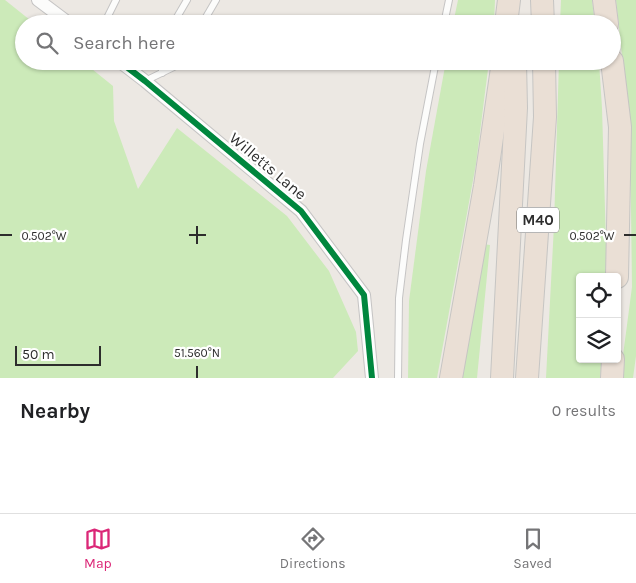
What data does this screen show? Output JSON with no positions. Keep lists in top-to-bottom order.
{
  "streets": {
    "highway": ["M40"],
    "street": ["Willetts Lane"]
  },
  "scale_bar": "50 m",
  "page": {
    "search": "Search here",
    "scale": "50 m",
    "heading": ["Nearby", "0 results"],
    "nav": ["Map", "Directions", "Saved"]
  },
  "coordinates": ["0.502°W", "51.560°N"]
}
